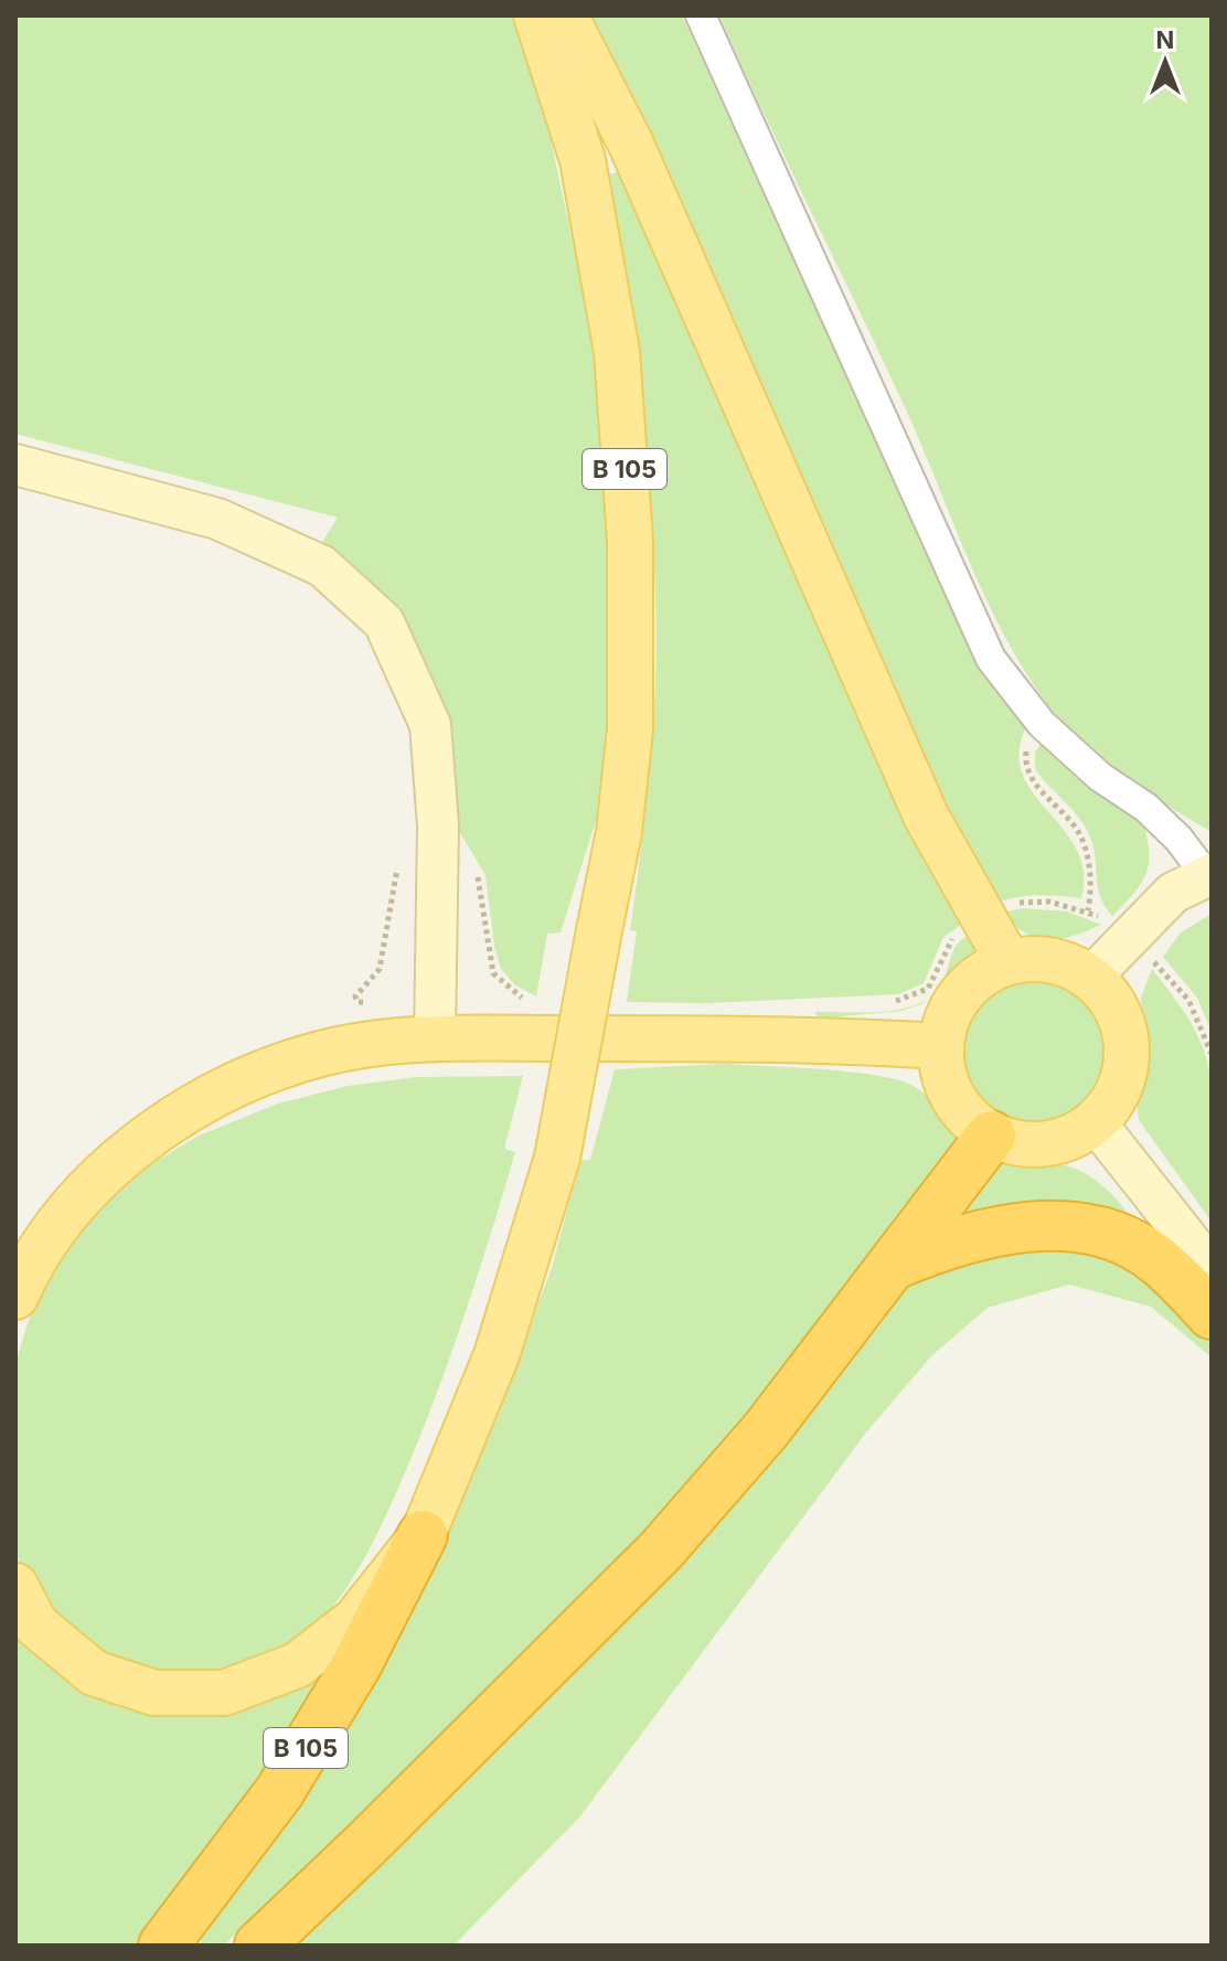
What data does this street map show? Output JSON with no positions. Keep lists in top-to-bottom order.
{
  "streets": {
    "highway": ["B 105"]
  },
  "north": "top"
}
